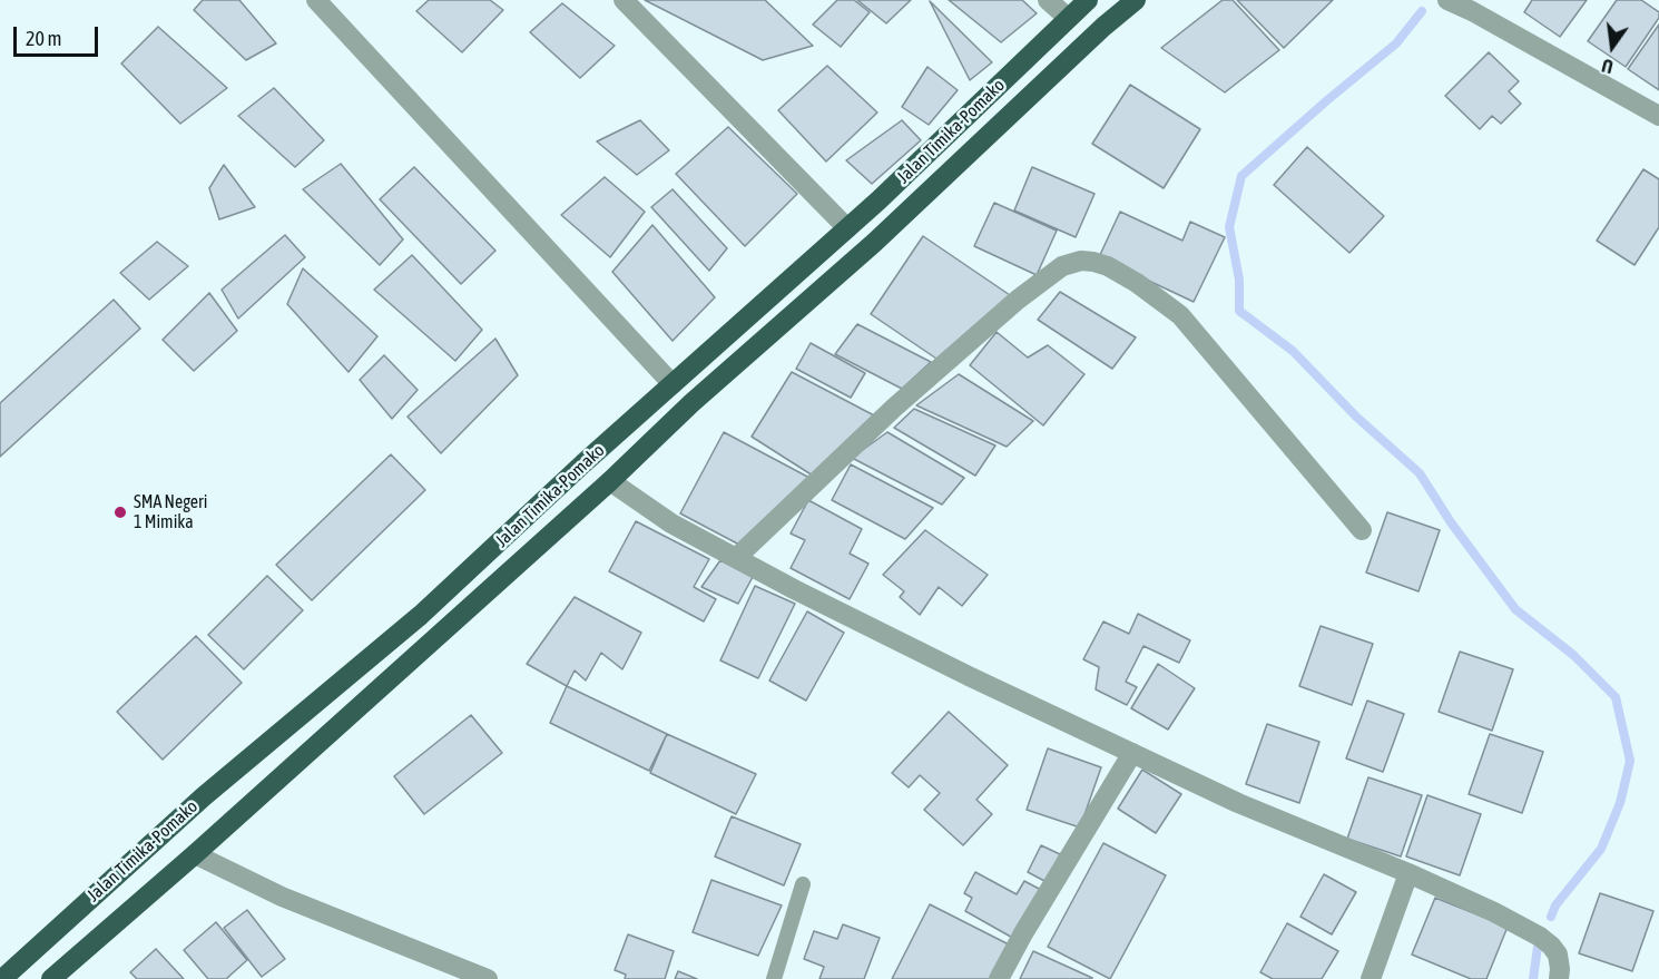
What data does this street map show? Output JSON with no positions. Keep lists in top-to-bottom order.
{
  "streets": {
    "highway": ["Jalan Timika-Pomako"]
  },
  "places": ["SMA Negeri 1 Mimika"],
  "scale_bar": "20 m",
  "north": "bottom"
}
